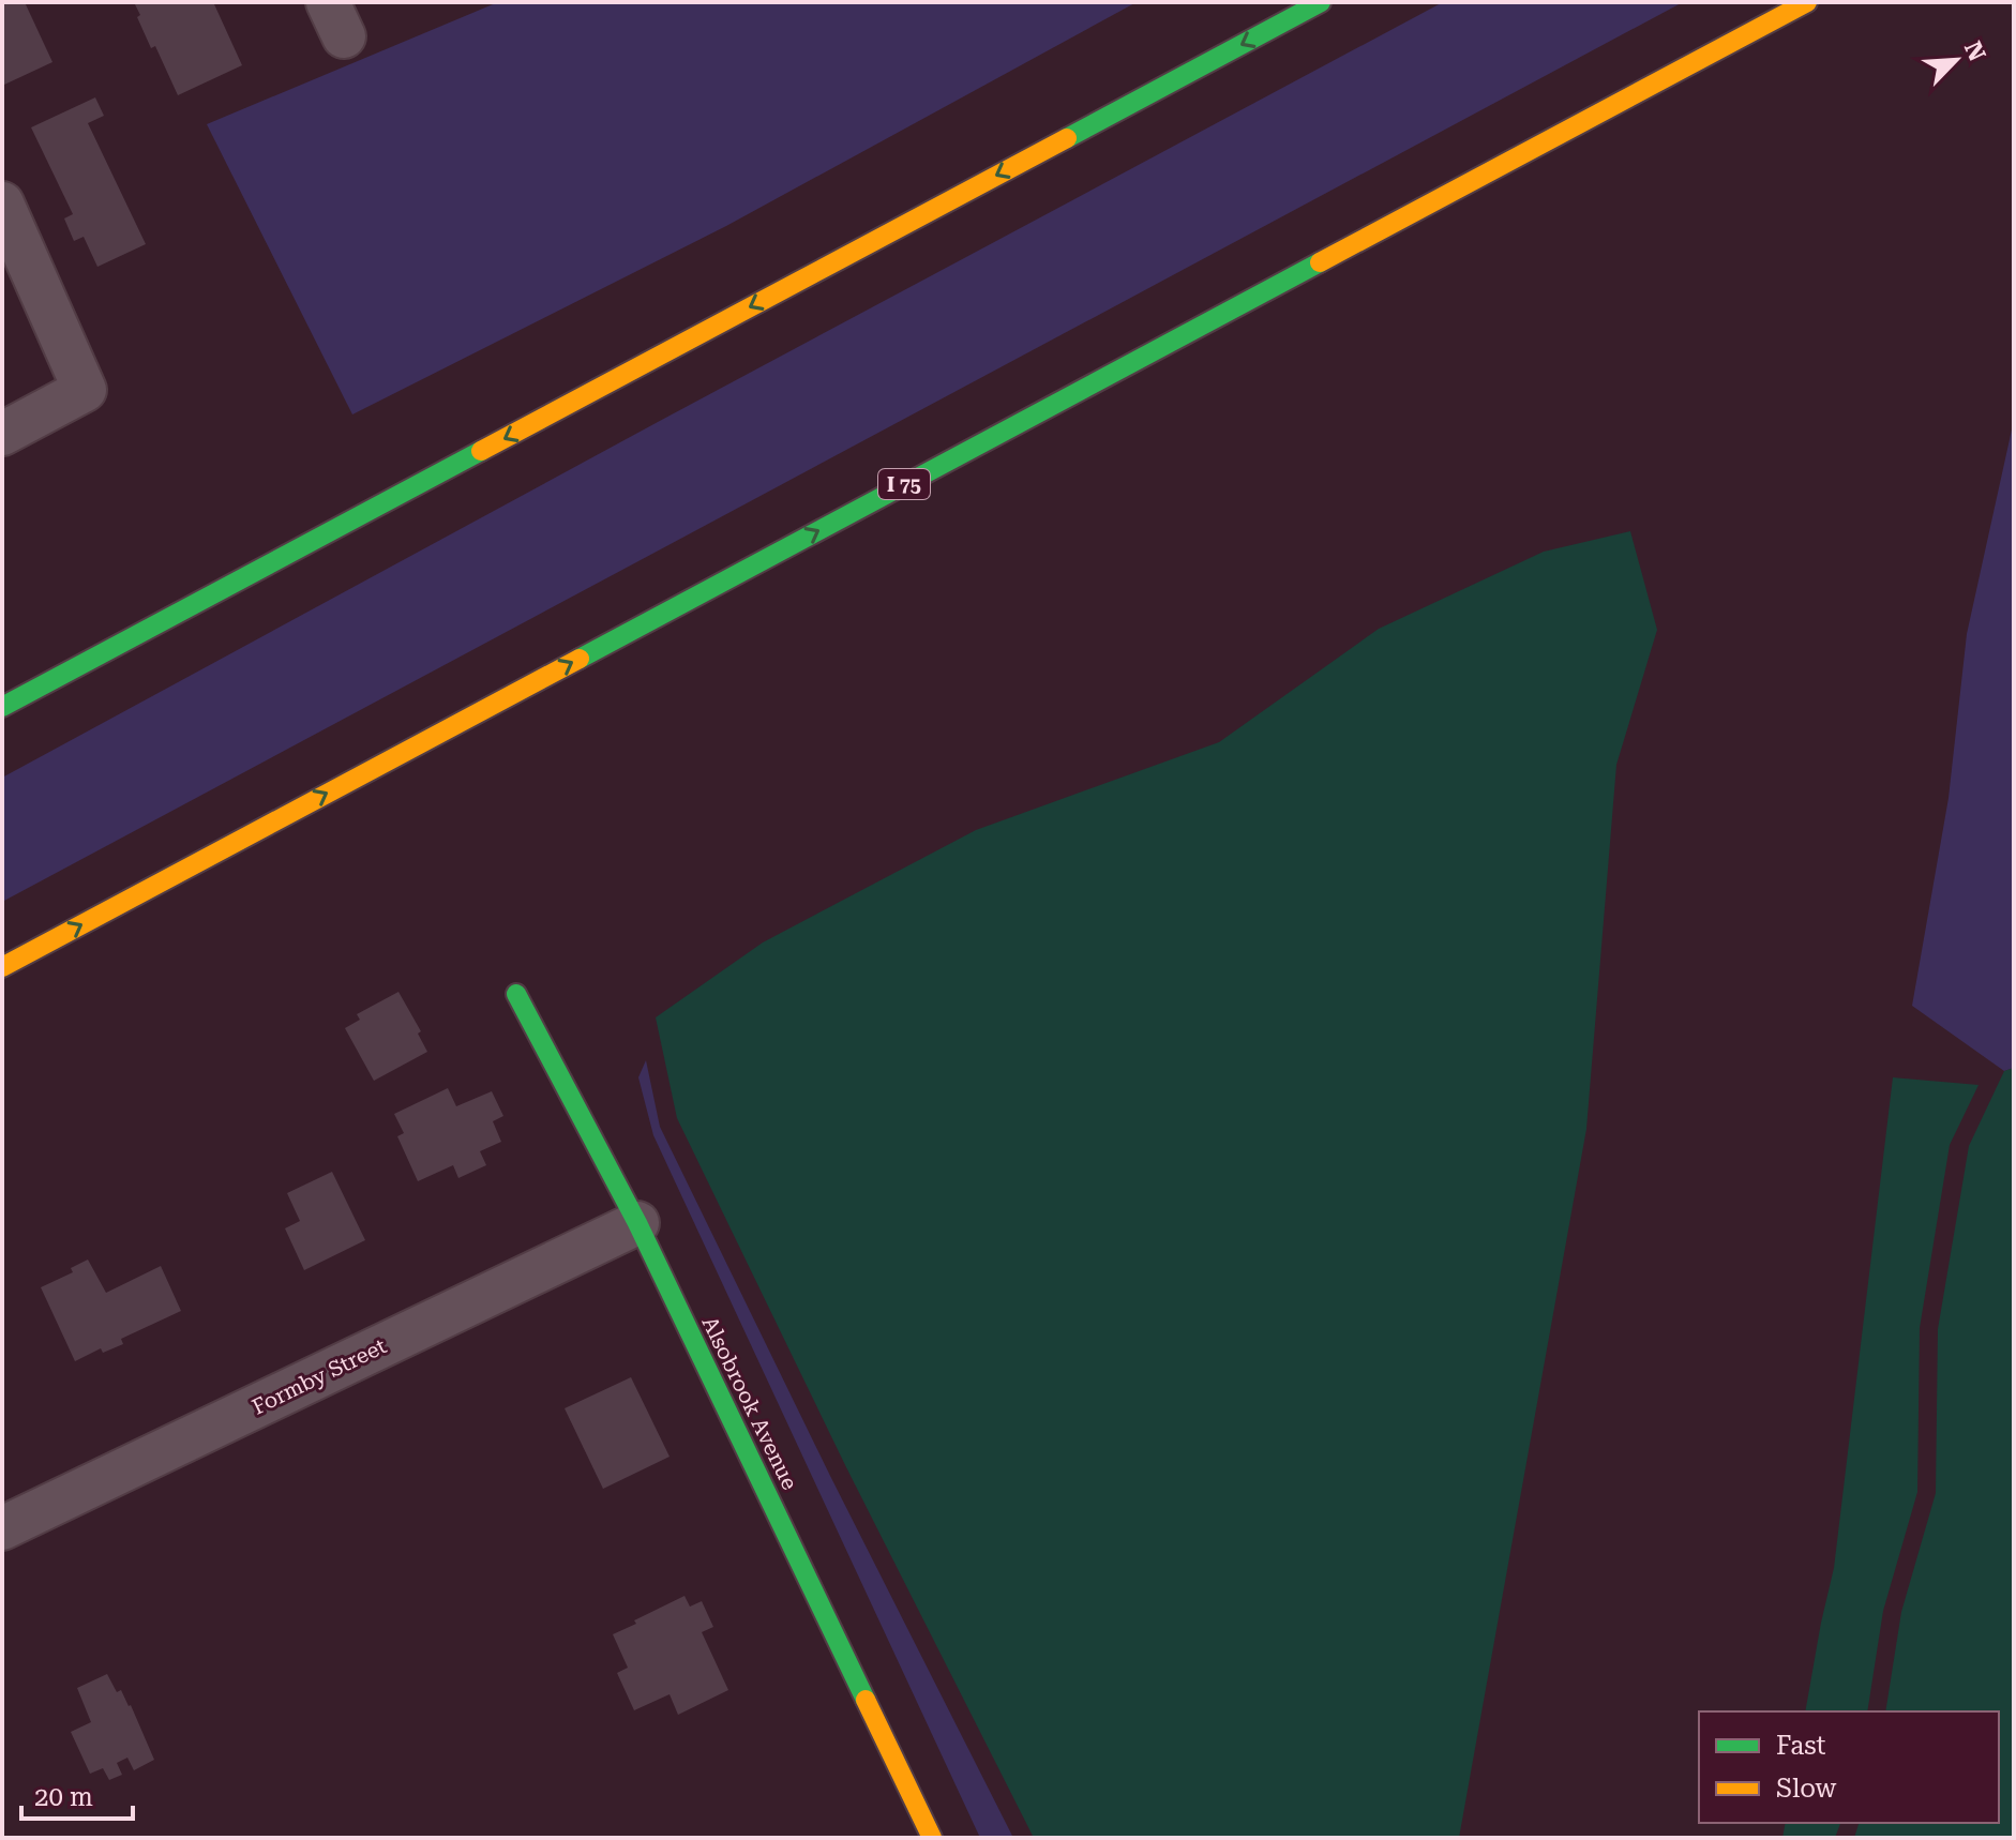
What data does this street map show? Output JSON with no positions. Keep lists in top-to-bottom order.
{
  "streets": {
    "main road": ["I 75", "Alsobrook Avenue"],
    "street": ["Formby Street"]
  },
  "crossings": [
    ["Formby Street", "Alsobrook Avenue"]
  ],
  "legend": ["Fast", "Slow"],
  "scale_bar": "20 m",
  "north": "top right"
}
